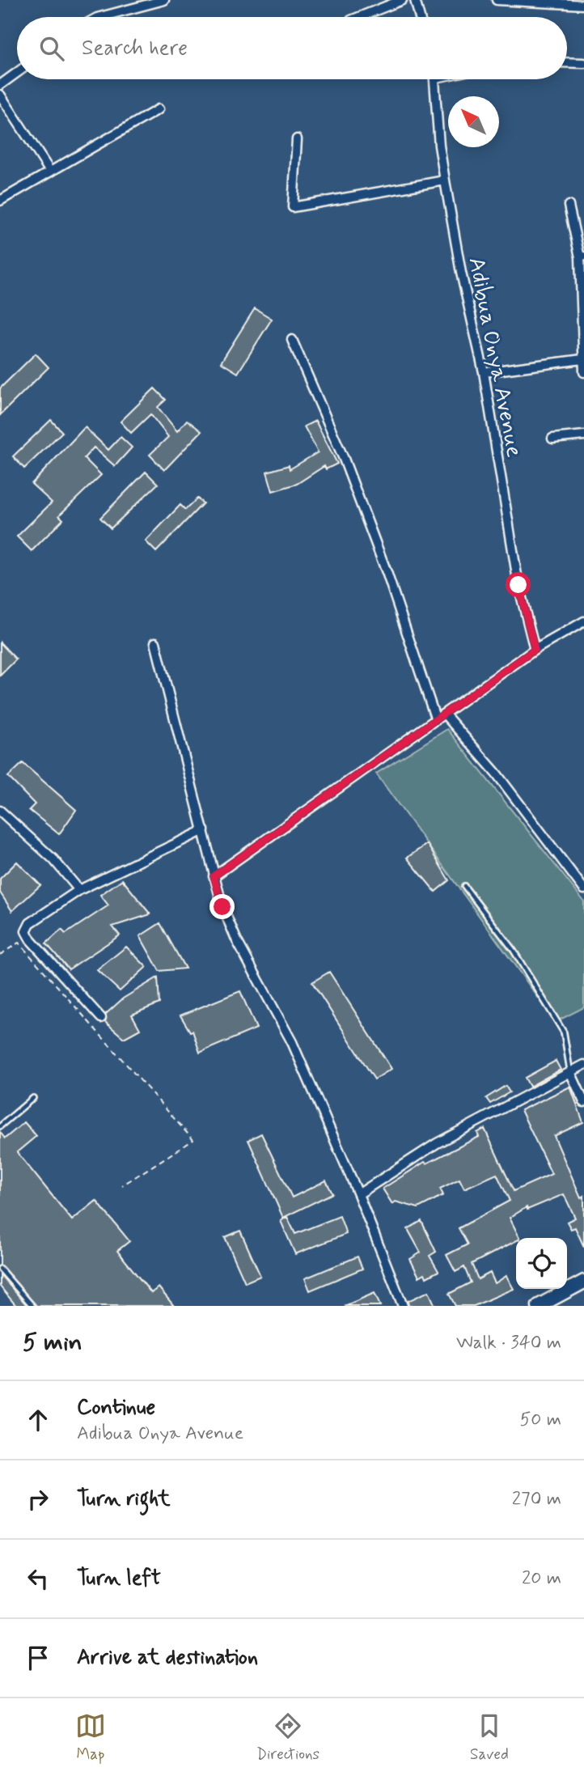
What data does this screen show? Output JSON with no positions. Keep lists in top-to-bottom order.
{
  "streets": {
    "street": ["Adibua Onya Avenue"]
  },
  "north": "top left",
  "page": {
    "search": "Search here",
    "heading": ["5 min", "Walk · 340 m"],
    "list": [
      ["Continue", "Adibua Onya Avenue", "50 m"],
      ["Turn right", "270 m"],
      ["Turn left", "20 m"],
      "Arrive at destination"
    ],
    "nav": ["Map", "Directions", "Saved"]
  }
}
